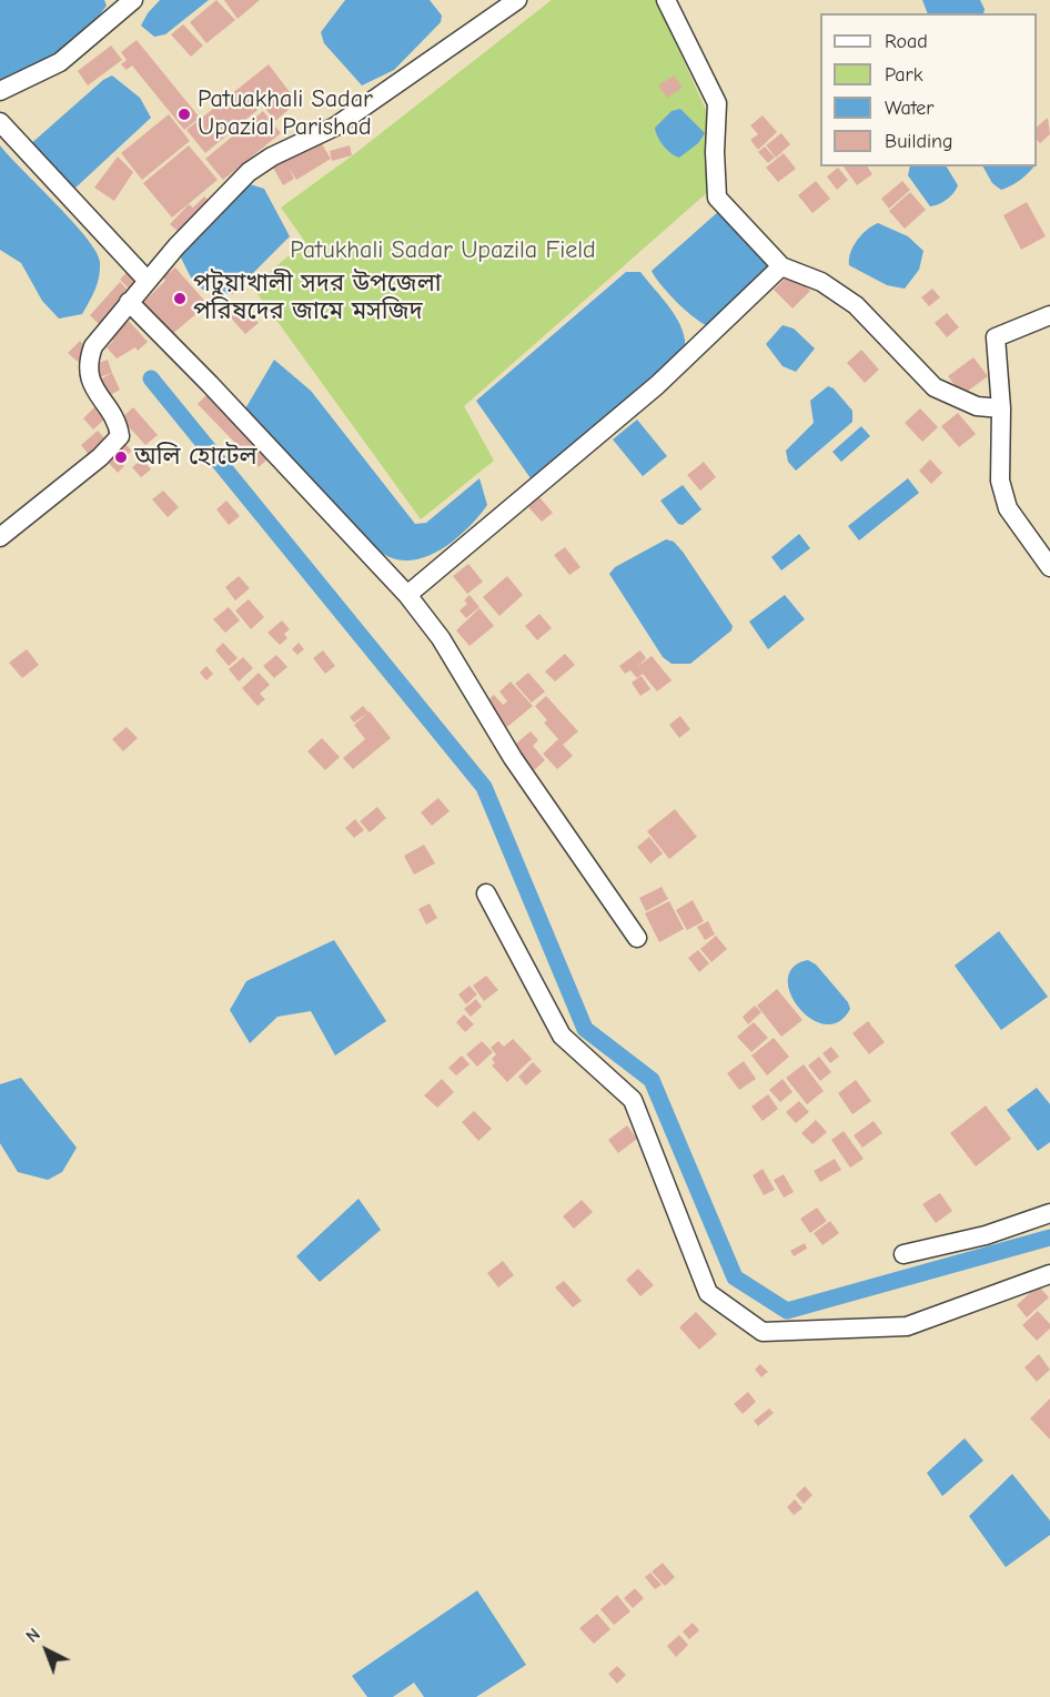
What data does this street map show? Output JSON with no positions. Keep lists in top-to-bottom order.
{
  "parks": ["Patukhali Sadar Upazila Field"],
  "places": ["Patuakhali Sadar Upazial Parishad", "পটুয়াখালী সদর উপজেলা পরিষদের জামে মসজিদ", "অলি হোটেল"],
  "legend": [
    "Road",
    "Park",
    "Water",
    "Building"
  ],
  "north": "top left"
}
